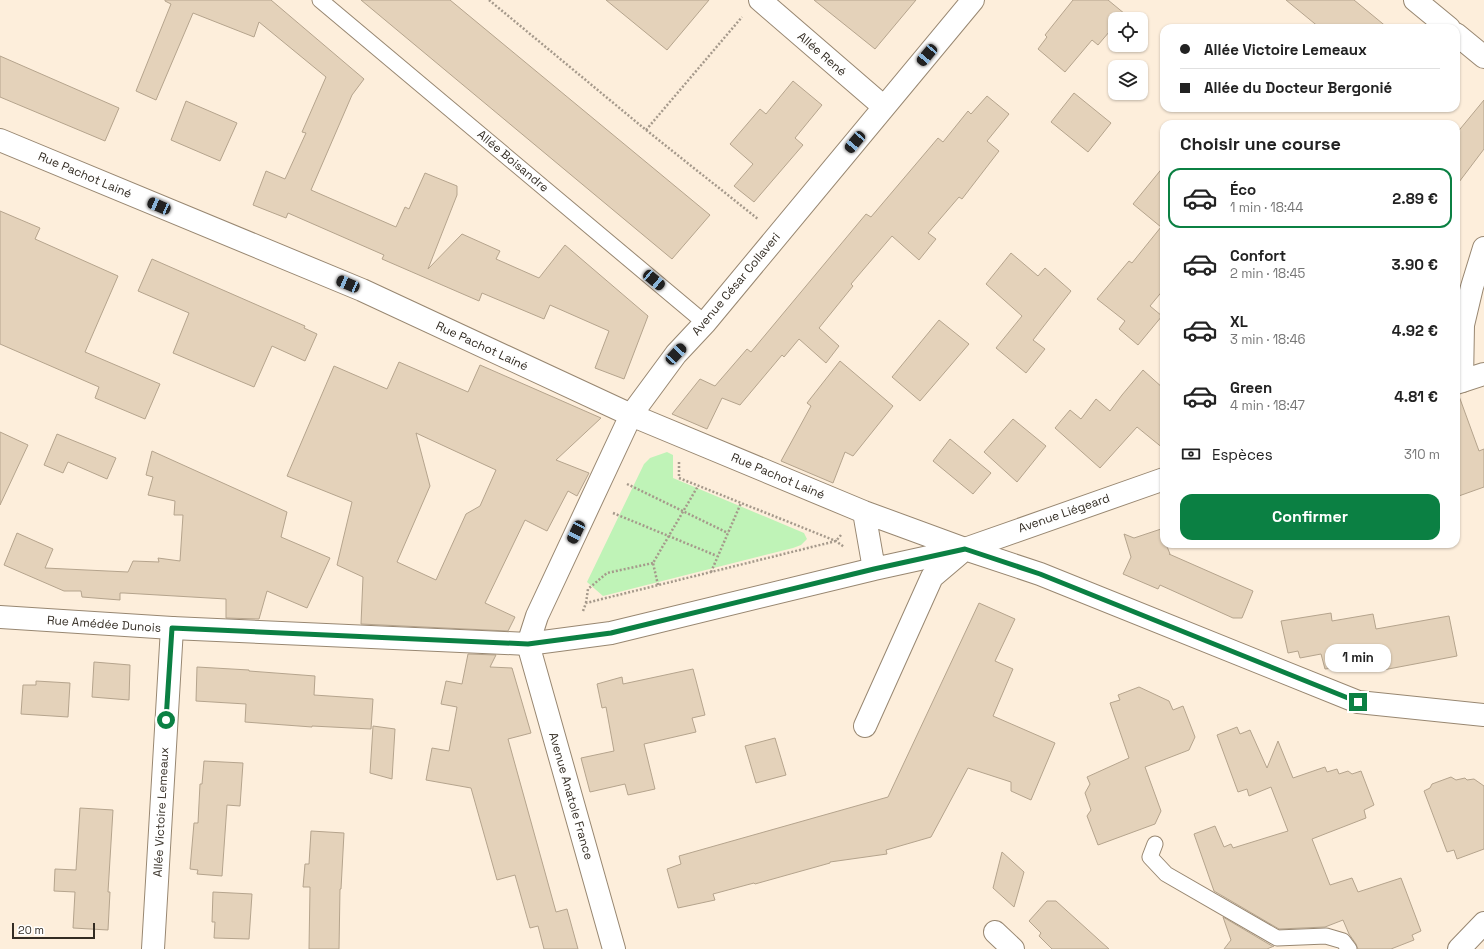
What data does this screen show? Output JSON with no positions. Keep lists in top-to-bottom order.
{
  "streets": {
    "street": [
      "Allée René",
      "Rue Pachot Lainé",
      "Avenue César Collaveri",
      "Avenue Liégeard",
      "Rue Amédée Dunois",
      "Avenue Anatole France",
      "Allée Victoire Lemeaux"
    ],
    "lane": ["Allée Boisandre"]
  },
  "crossings": [
    ["Allée René", "Avenue César Collaveri"],
    ["Allée Boisandre", "Avenue César Collaveri"],
    ["Rue Pachot Lainé", "Avenue César Collaveri"],
    ["Rue Pachot Lainé", "Avenue Liégeard"],
    ["Rue Pachot Lainé", "Rue Amédée Dunois"],
    ["Avenue César Collaveri", "Rue Amédée Dunois"],
    ["Avenue César Collaveri", "Avenue Anatole France"],
    ["Avenue Liégeard", "Rue Amédée Dunois"],
    ["Rue Amédée Dunois", "Avenue Anatole France"],
    ["Rue Amédée Dunois", "Allée Victoire Lemeaux"]
  ],
  "scale_bar": "20 m",
  "page": {
    "banner": ["Allée Victoire Lemeaux", "Allée du Docteur Bergonié"],
    "heading": "Choisir une course",
    "list": [
      {
        "name": "Éco",
        "note": "1 min · 18:44",
        "value": "2.89 €"
      },
      {
        "name": "Confort",
        "note": "2 min · 18:45",
        "value": "3.90 €"
      },
      {
        "name": "XL",
        "note": "3 min · 18:46",
        "value": "4.92 €"
      },
      {
        "name": "Green",
        "note": "4 min · 18:47",
        "value": "4.81 €"
      }
    ],
    "pay": ["Espèces", "310 m"],
    "buttons": "Confirmer",
    "bubble": "1 min",
    "scale": "20 m"
  }
}
